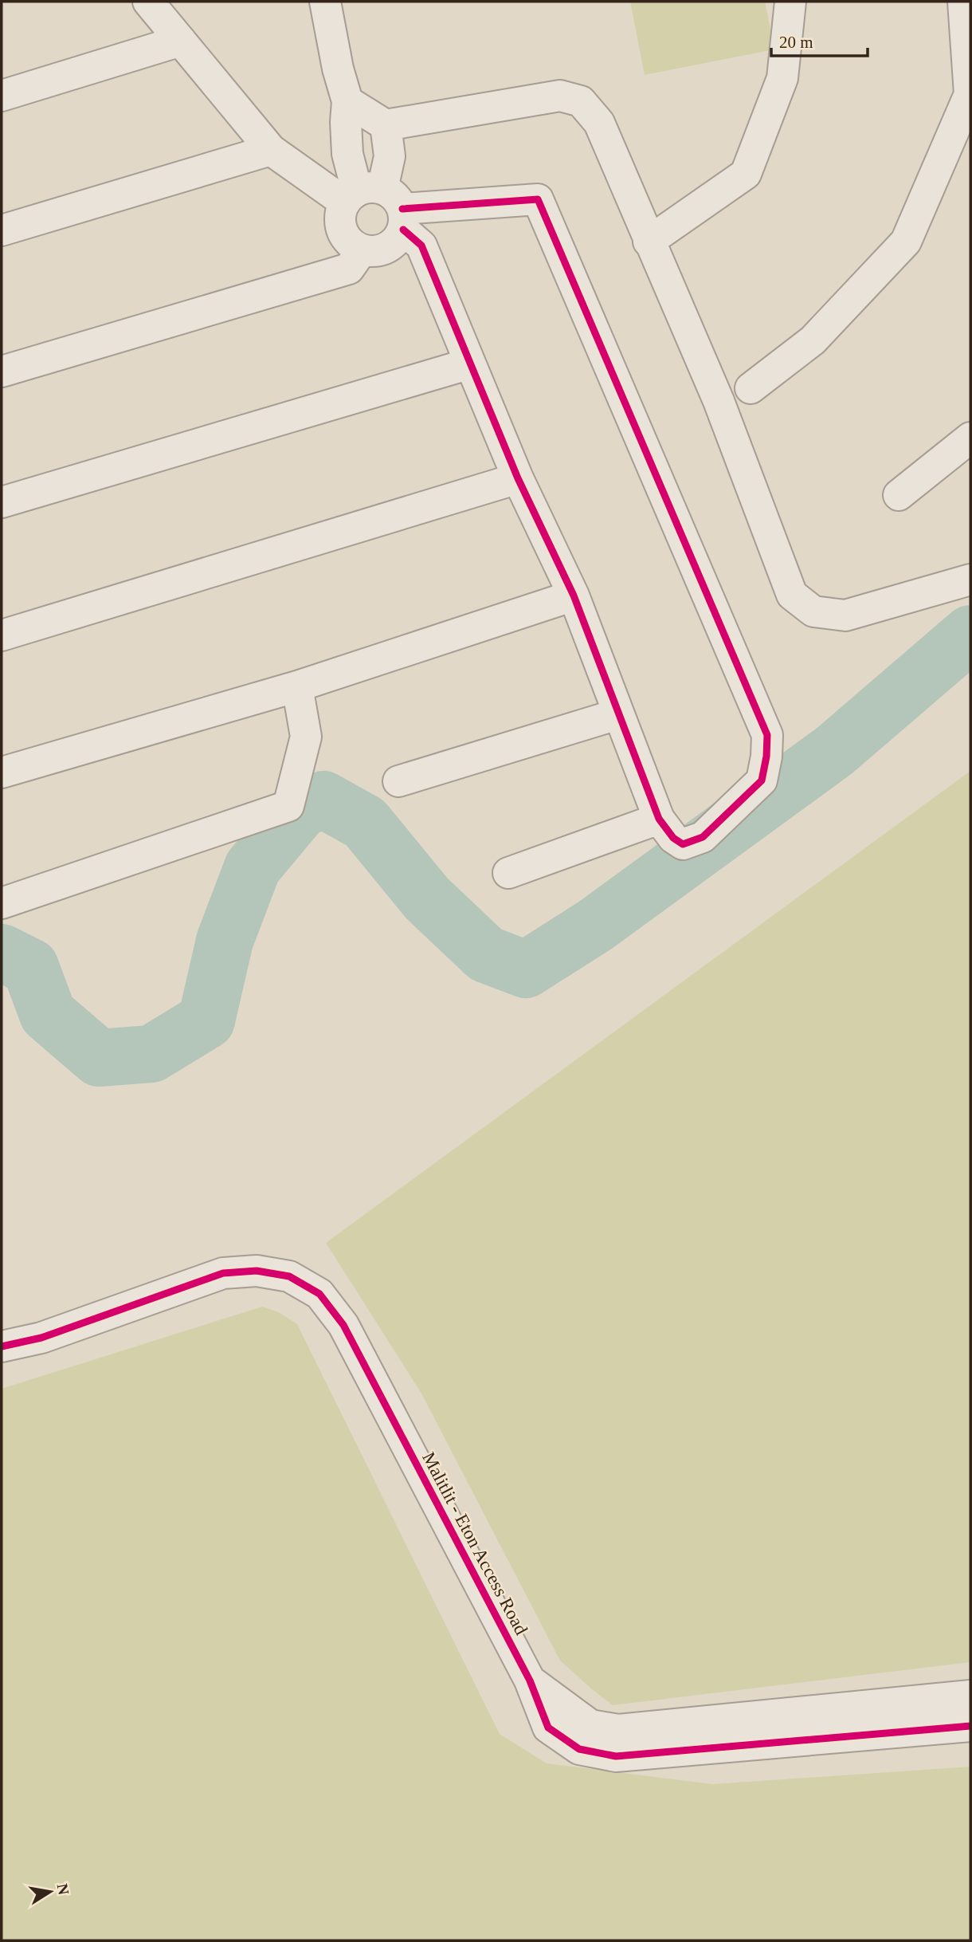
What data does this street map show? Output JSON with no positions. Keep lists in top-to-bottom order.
{
  "streets": {
    "street": ["Malitlit - Eton Access Road"]
  },
  "scale_bar": "20 m",
  "north": "right"
}
